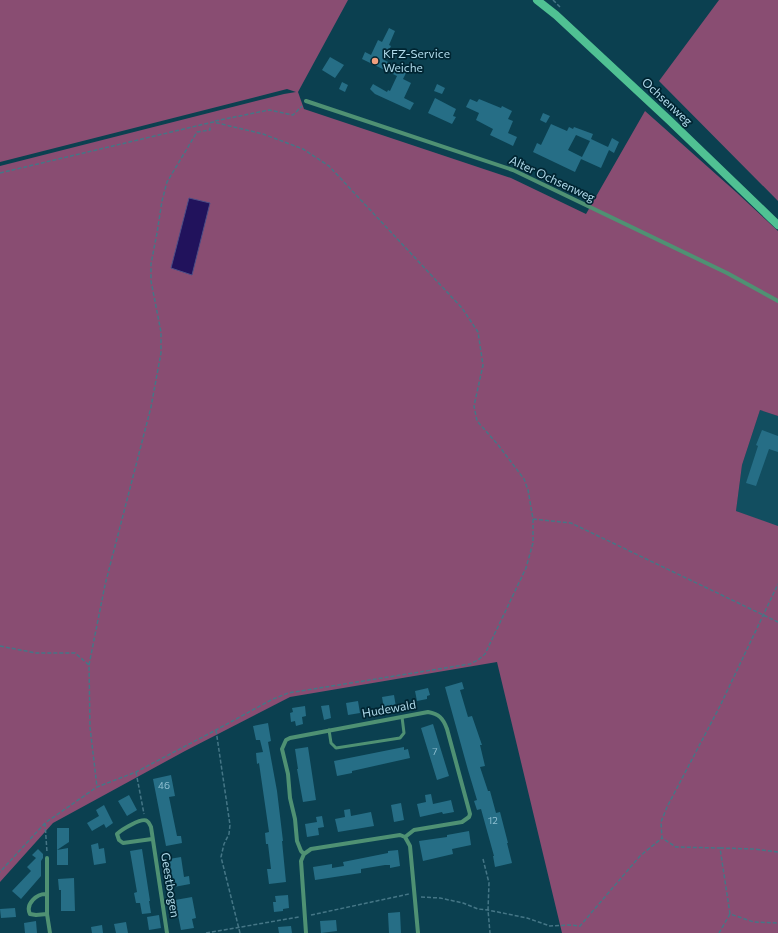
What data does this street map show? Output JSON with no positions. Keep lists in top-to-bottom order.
{
  "streets": {
    "main road": ["Ochsenweg"],
    "street": ["Alter Ochsenweg", "Hudewald", "Geestbogen"]
  },
  "places": ["KFZ-Service Weiche"],
  "house_numbers": ["7", "46", "12"]
}
